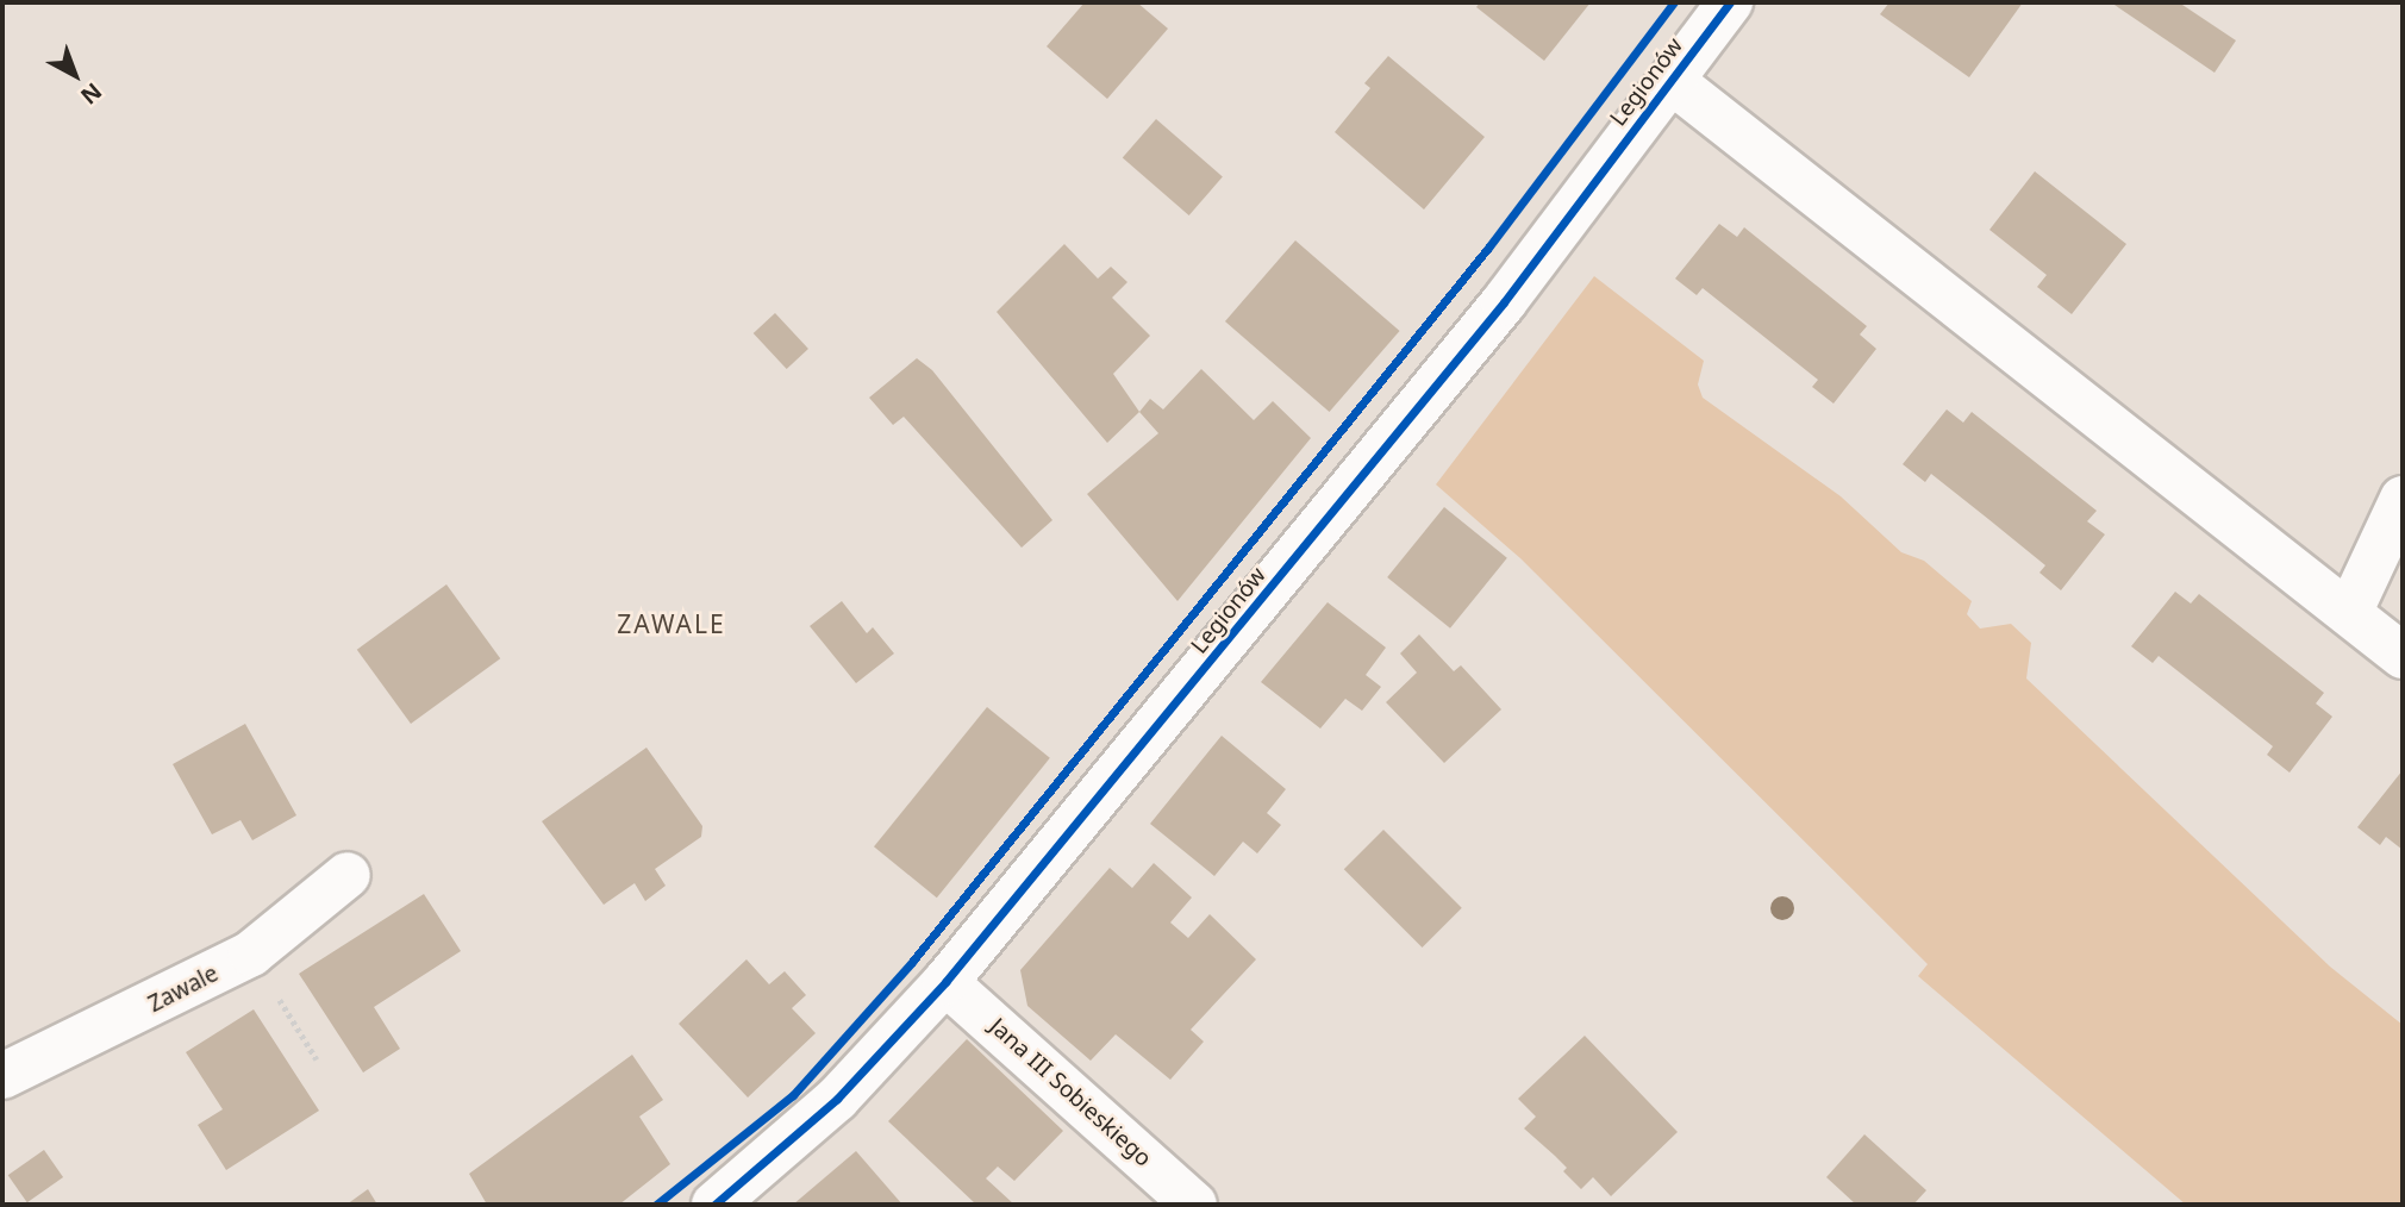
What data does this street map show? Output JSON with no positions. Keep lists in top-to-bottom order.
{
  "streets": {
    "street": ["Legionów", "Zawale", "Jana III Sobieskiego"]
  },
  "crossings": [
    ["Legionów", "Jana III Sobieskiego"]
  ],
  "districts": ["ZAWALE"],
  "north": "bottom right"
}
